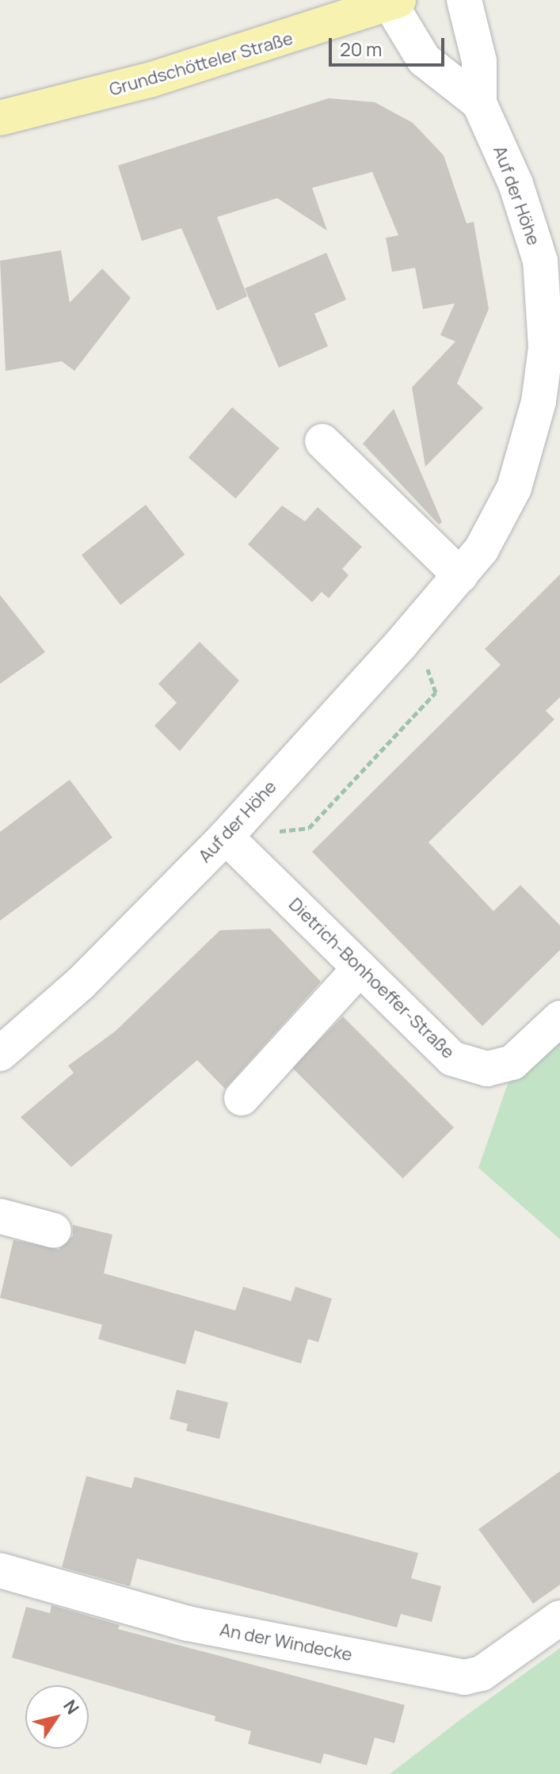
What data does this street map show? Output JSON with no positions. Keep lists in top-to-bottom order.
{
  "streets": {
    "main road": ["Grundschötteler Straße"],
    "street": ["Auf der Höhe", "Dietrich-Bonhoeffer-Straße", "An der Windecke"]
  },
  "crossings": [
    ["Grundschötteler Straße", "Auf der Höhe"],
    ["Auf der Höhe", "Dietrich-Bonhoeffer-Straße"]
  ],
  "scale_bar": "20 m",
  "north": "top right"
}
